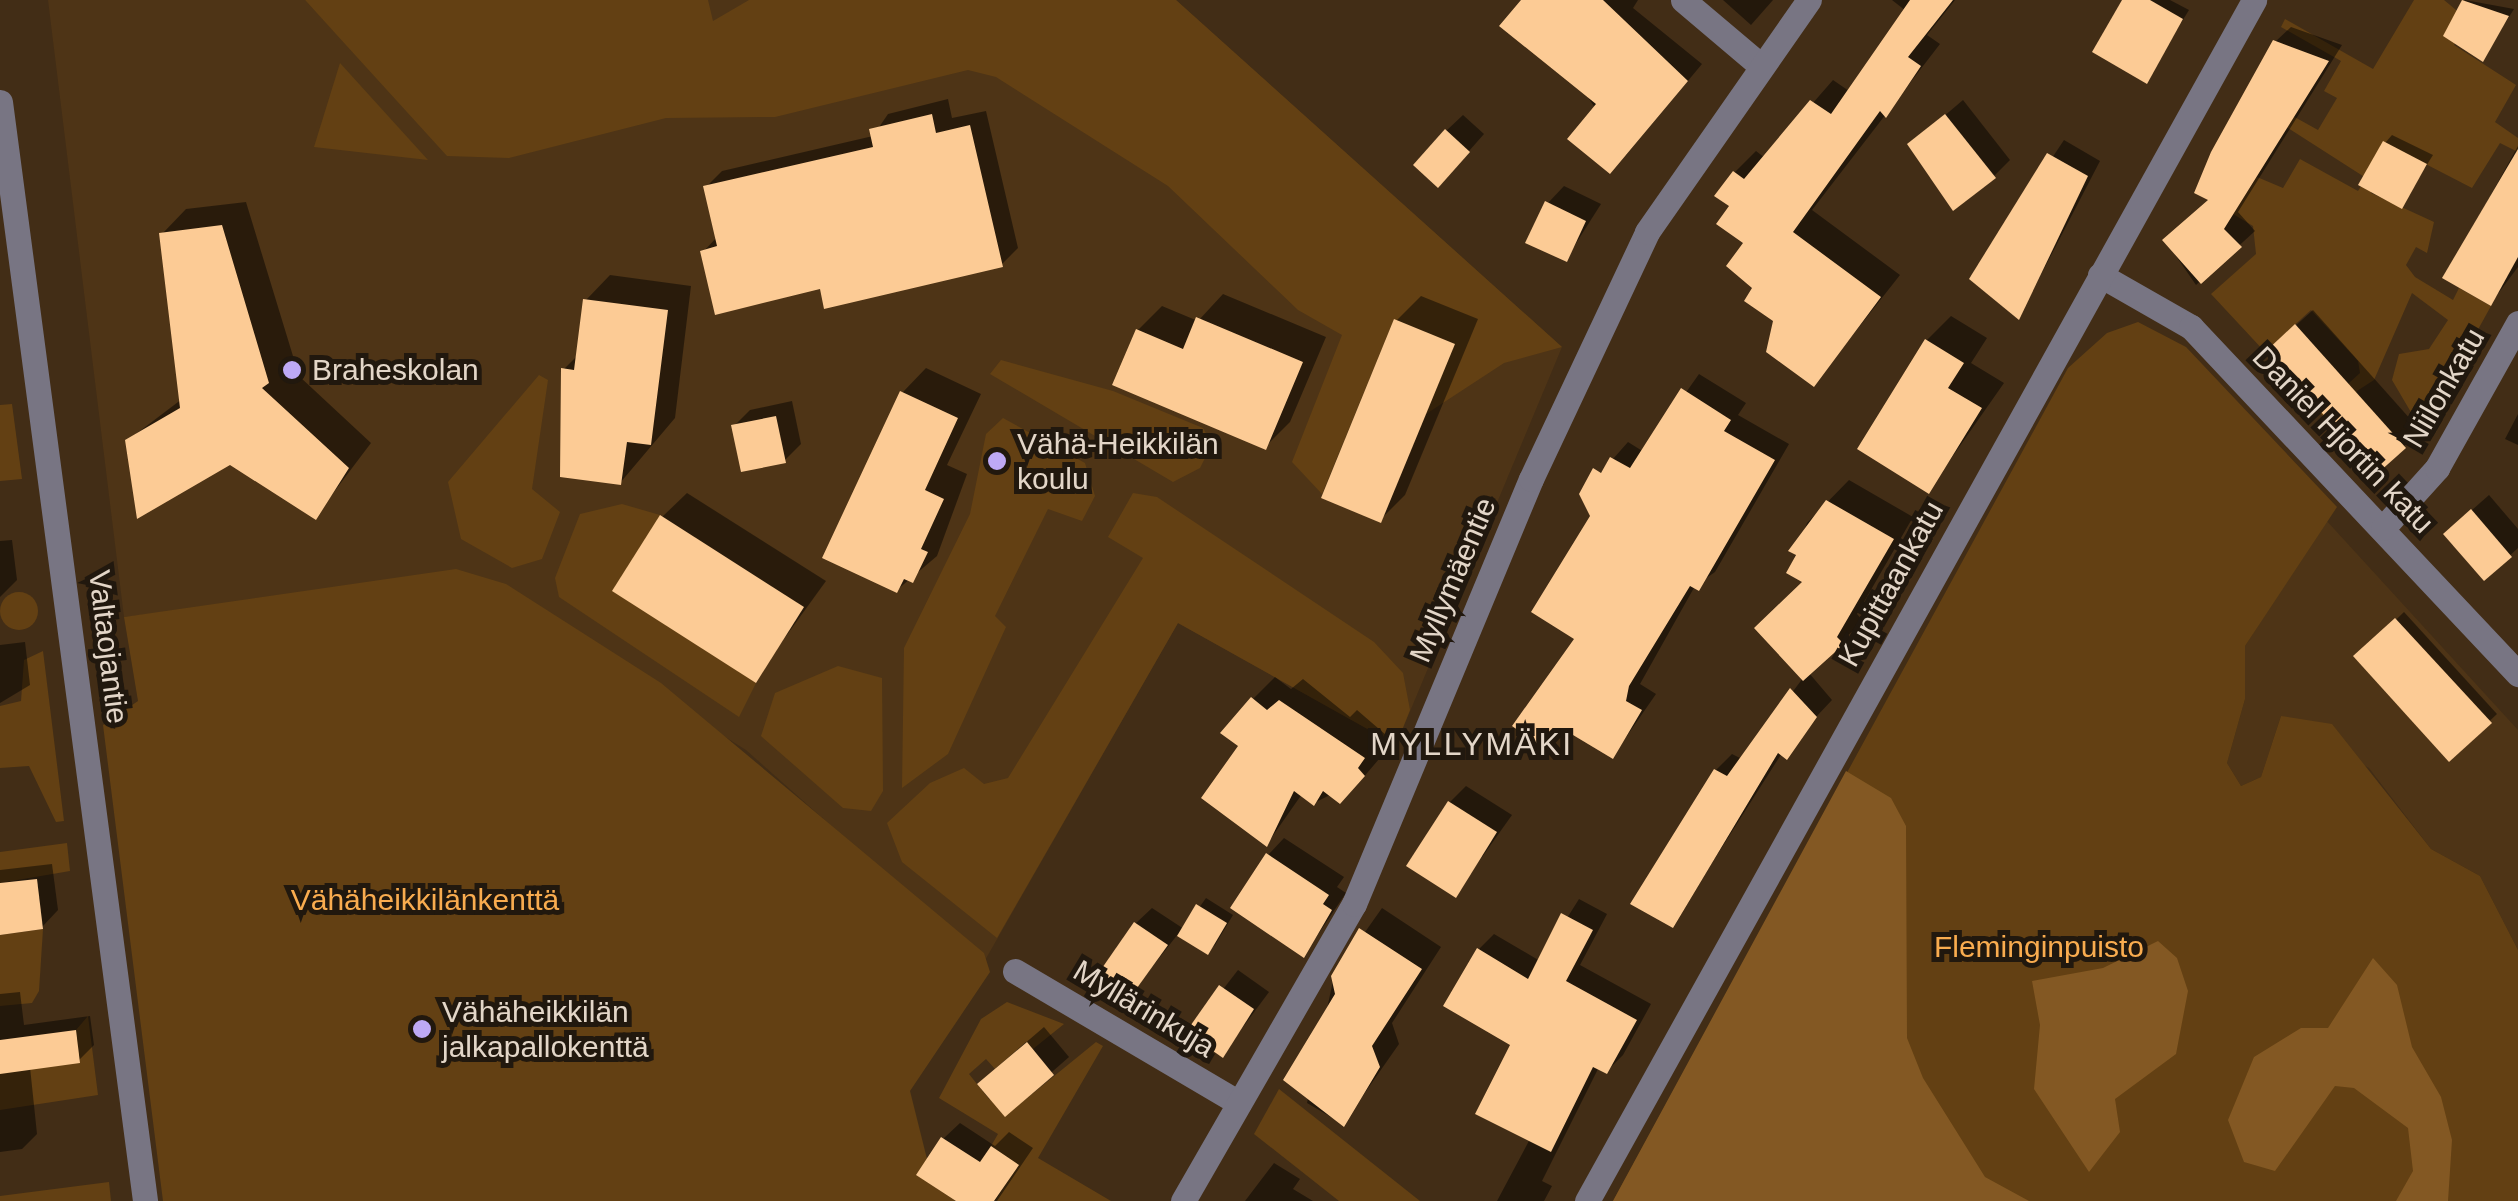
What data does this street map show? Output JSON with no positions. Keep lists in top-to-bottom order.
{
  "streets": {
    "street": [
      "Niilonkatu",
      "Daniel Hjortin katu",
      "Myllymäentie",
      "Kupittaankatu",
      "Valtaojantie",
      "Myllärinkuja"
    ]
  },
  "crossings": [
    ["Niilonkatu", "Daniel Hjortin katu"],
    ["Daniel Hjortin katu", "Kupittaankatu"],
    ["Myllymäentie", "Myllärinkuja"]
  ],
  "districts": ["MYLLYMÄKI"],
  "parks": ["Vähäheikkilänkenttä", "Fleminginpuisto"],
  "places": ["Braheskolan", "Vähä-Heikkilän koulu", "Vähäheikkilän jalkapallokenttä"]
}
